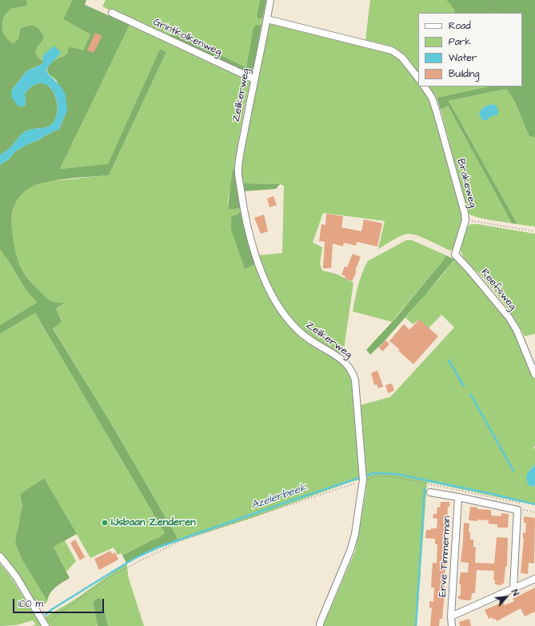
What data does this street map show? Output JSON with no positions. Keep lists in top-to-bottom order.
{
  "streets": {
    "street": [
      "Grintkolkenweg",
      "Zeilkerweg",
      "Brakeweg",
      "Reefsweg",
      "Erve Timmerman"
    ]
  },
  "crossings": [
    ["Grintkolkenweg", "Zeilkerweg"],
    ["Brakeweg", "Reefsweg"]
  ],
  "water": ["Azelerbeek"],
  "places": ["IJsbaan Zenderen"],
  "legend": [
    "Road",
    "Park",
    "Water",
    "Building"
  ],
  "scale_bar": "100 m",
  "north": "top right"
}
